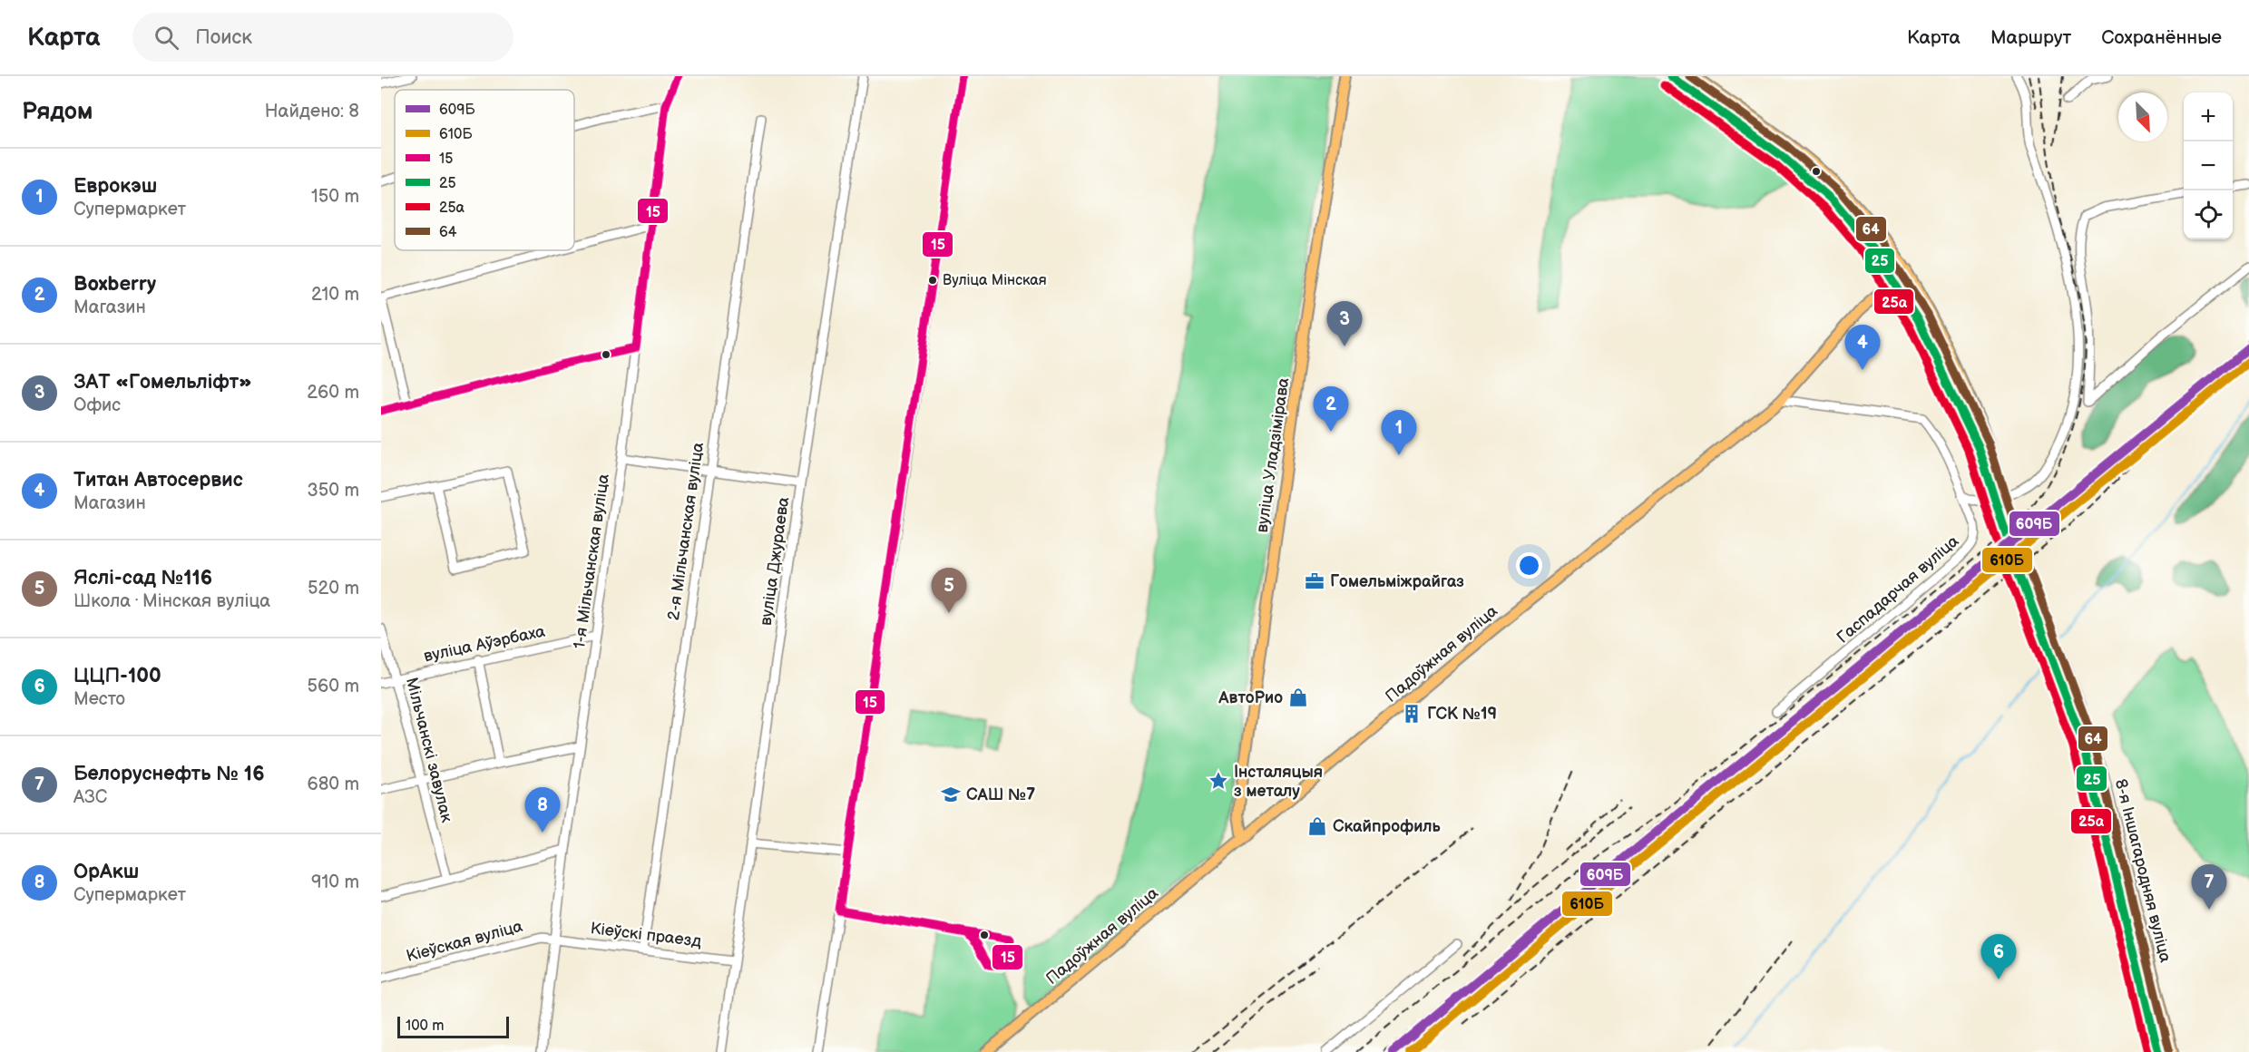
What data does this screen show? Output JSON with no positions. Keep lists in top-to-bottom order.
{
  "streets": {
    "main road": ["вуліца Уладзімірава", "Падоўжная вуліца", "8-я Іншагародняя вуліца"],
    "street": [
      "2-я Мільчанская вуліца",
      "1-я Мільчанская вуліца",
      "вуліца Джураева",
      "Гаспадарчая вуліца",
      "вуліца Аўэрбаха",
      "Мільчанскі завулак",
      "Кіеўскі праезд",
      "Кіеўская вуліца"
    ]
  },
  "crossings": [
    ["вуліца Уладзімірава", "Падоўжная вуліца"],
    ["2-я Мільчанская вуліца", "Кіеўскі праезд"],
    ["1-я Мільчанская вуліца", "вуліца Аўэрбаха"],
    ["1-я Мільчанская вуліца", "Кіеўскі праезд"],
    ["1-я Мільчанская вуліца", "Кіеўская вуліца"],
    ["вуліца Джураева", "Кіеўскі праезд"],
    ["Гаспадарчая вуліца", "Падоўжная вуліца"],
    ["вуліца Аўэрбаха", "Мільчанскі завулак"],
    ["Падоўжная вуліца", "8-я Іншагародняя вуліца"],
    ["Кіеўскі праезд", "Кіеўская вуліца"]
  ],
  "places": {
    "other": ["Вуліца Мінская"],
    "office": ["Гомельміжрайгаз"],
    "shop": ["АвтоРио", "Скайпрофиль"],
    "building": ["ГСК №19"],
    "place": ["Інсталяцыя з металу"],
    "school or university": ["САШ №7"]
  },
  "lines": [
    "transit line 15",
    "transit line 25",
    "transit line 64",
    "transit line 25а",
    "transit line 609Б",
    "transit line 610Б"
  ],
  "legend": [
    "609Б",
    "610Б",
    "15",
    "25",
    "25а",
    "64"
  ],
  "scale_bar": "100 m",
  "north": "bottom right",
  "page": {
    "header": "Карта",
    "search": "Поиск",
    "nav": ["Карта", "Маршрут", "Сохранённые"],
    "heading": ["Рядом", "Найдено: 8"],
    "map_buttons": ["+", "−"],
    "list": [
      {
        "mark": "1",
        "name": "Еврокэш",
        "note": "Супермаркет",
        "value": "150 m"
      },
      {
        "mark": "2",
        "name": "Boxberry",
        "note": "Магазин",
        "value": "210 m"
      },
      {
        "mark": "3",
        "name": "ЗАТ «Гомельліфт»",
        "note": "Офис",
        "value": "260 m"
      },
      {
        "mark": "4",
        "name": "Титан Автосервис",
        "note": "Магазин",
        "value": "350 m"
      },
      {
        "mark": "5",
        "name": "Яслі-сад №116",
        "note": "Школа · Мінская вуліца",
        "value": "520 m"
      },
      {
        "mark": "6",
        "name": "ЦЦП-100",
        "note": "Место",
        "value": "560 m"
      },
      {
        "mark": "7",
        "name": "Белоруснефть № 16",
        "note": "АЗС",
        "value": "680 m"
      },
      {
        "mark": "8",
        "name": "ОрАкш",
        "note": "Супермаркет",
        "value": "910 m"
      }
    ],
    "pins": [
      "3",
      "4",
      "2",
      "1",
      "5",
      "8",
      "7",
      "6"
    ],
    "scale": "100 m"
  }
}
